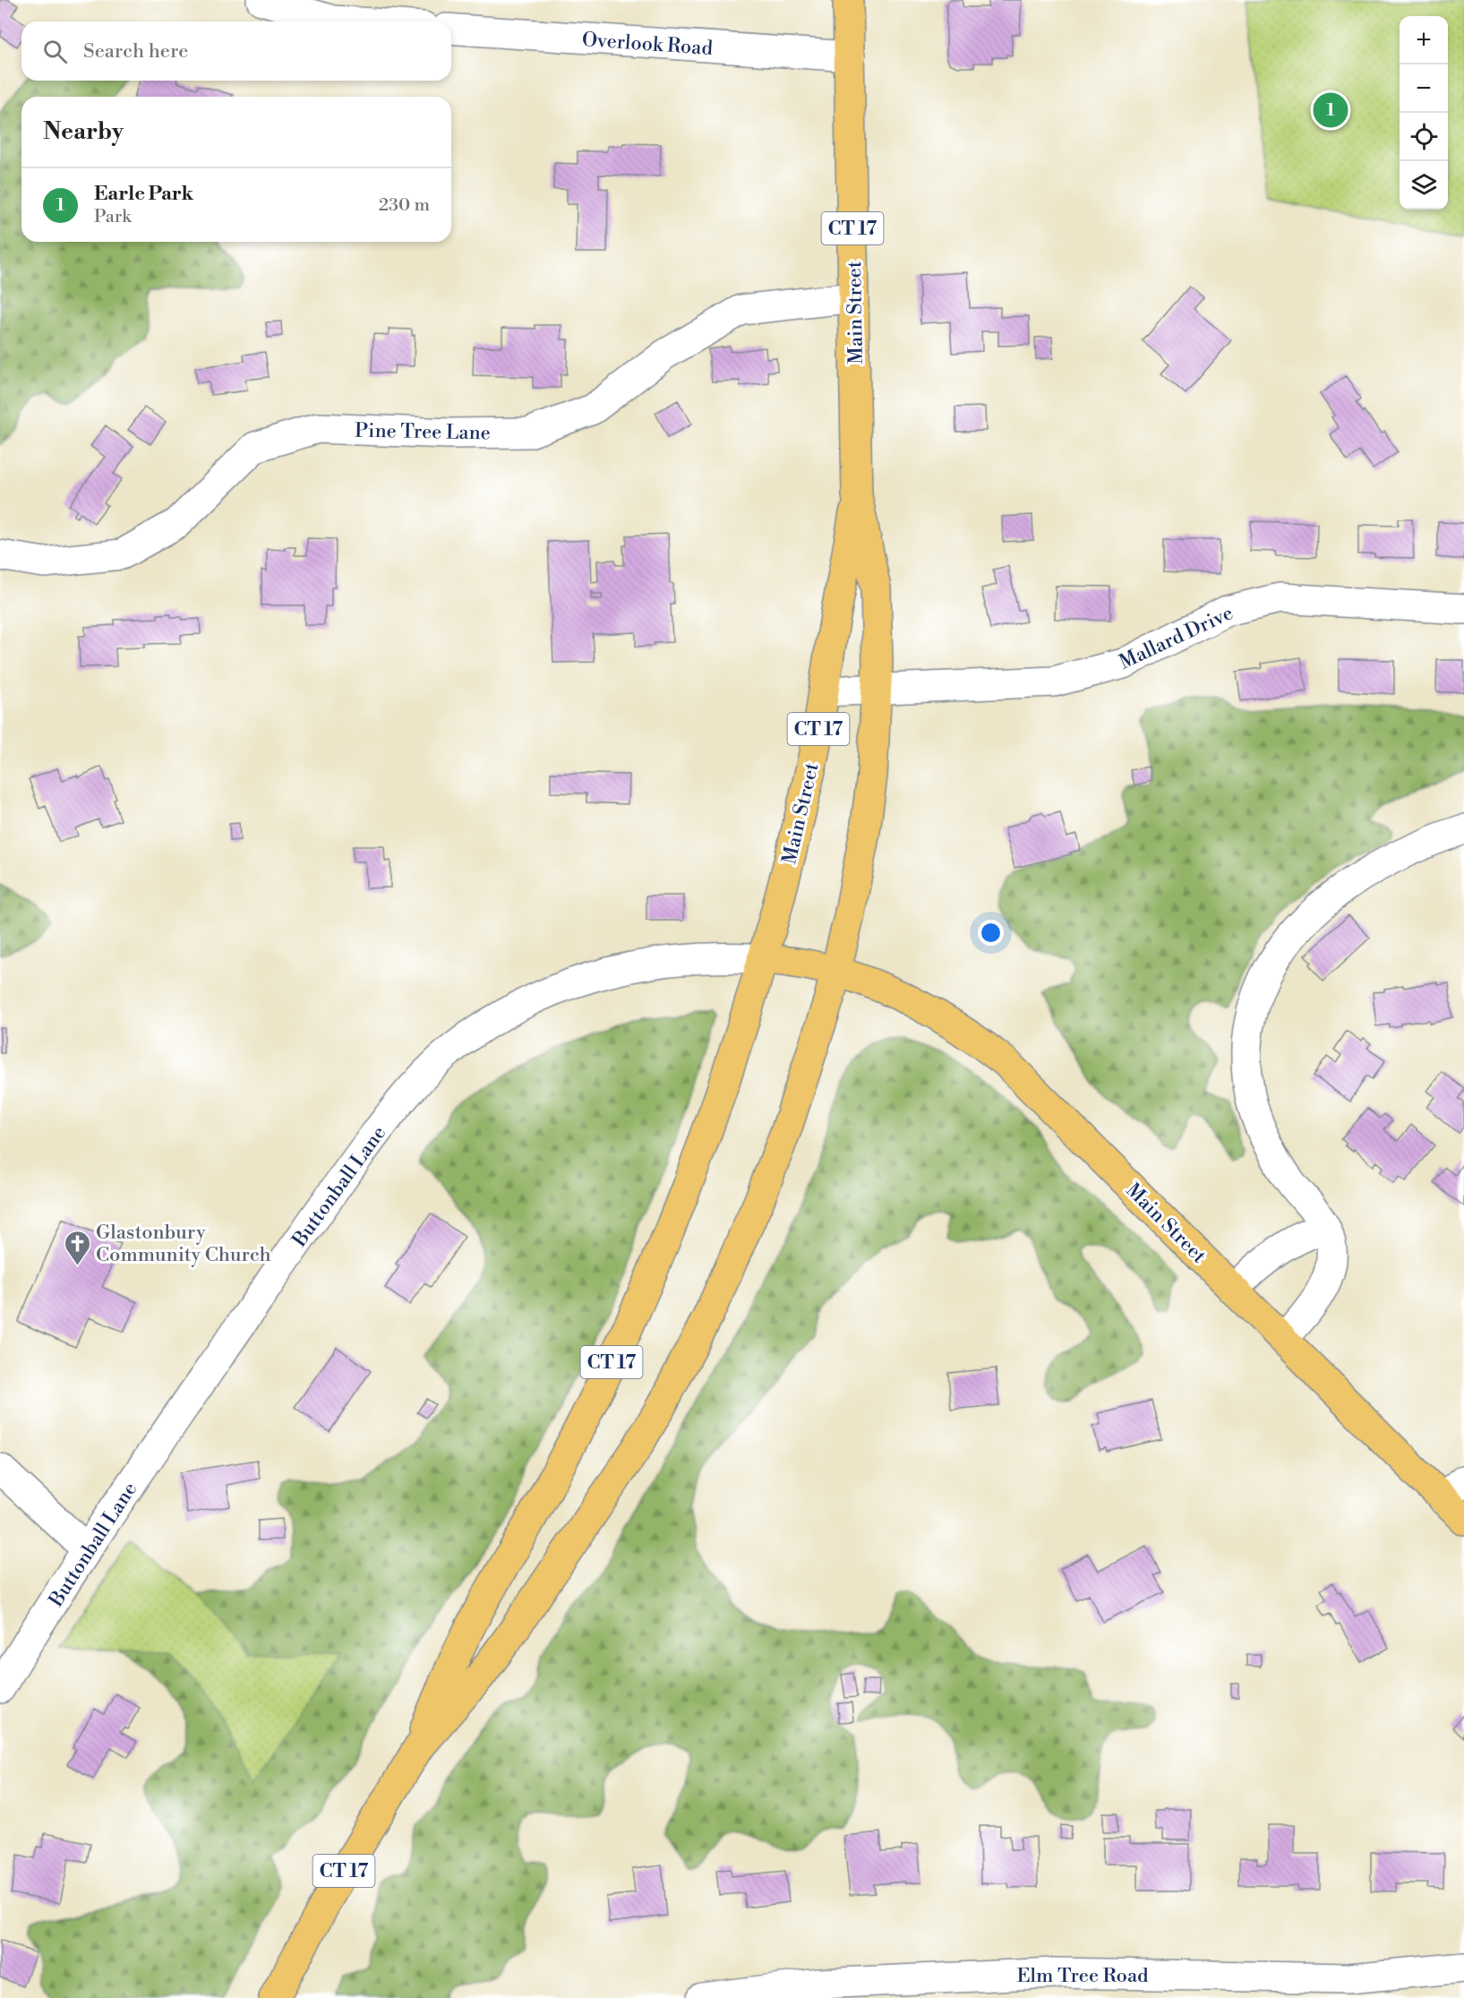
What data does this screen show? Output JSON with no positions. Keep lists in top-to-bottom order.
{
  "streets": {
    "main road": ["CT 17", "Main Street"],
    "street": [
      "Overlook Road",
      "Pine Tree Lane",
      "Mallard Drive",
      "Buttonball Lane",
      "Elm Tree Road"
    ]
  },
  "crossings": [
    ["Overlook Road", "Main Street"],
    ["CT 17", "Main Street"],
    ["CT 17", "Buttonball Lane"],
    ["Main Street", "Pine Tree Lane"],
    ["Main Street", "Mallard Drive"],
    ["Main Street", "Buttonball Lane"]
  ],
  "places": {
    "church": ["Glastonbury Community Church"]
  },
  "page": {
    "map_buttons": ["+", "−"],
    "search": "Search here",
    "pins": "1",
    "heading": "Nearby",
    "list": [
      {
        "mark": "1",
        "name": "Earle Park",
        "note": "Park",
        "value": "230 m"
      }
    ]
  }
}
